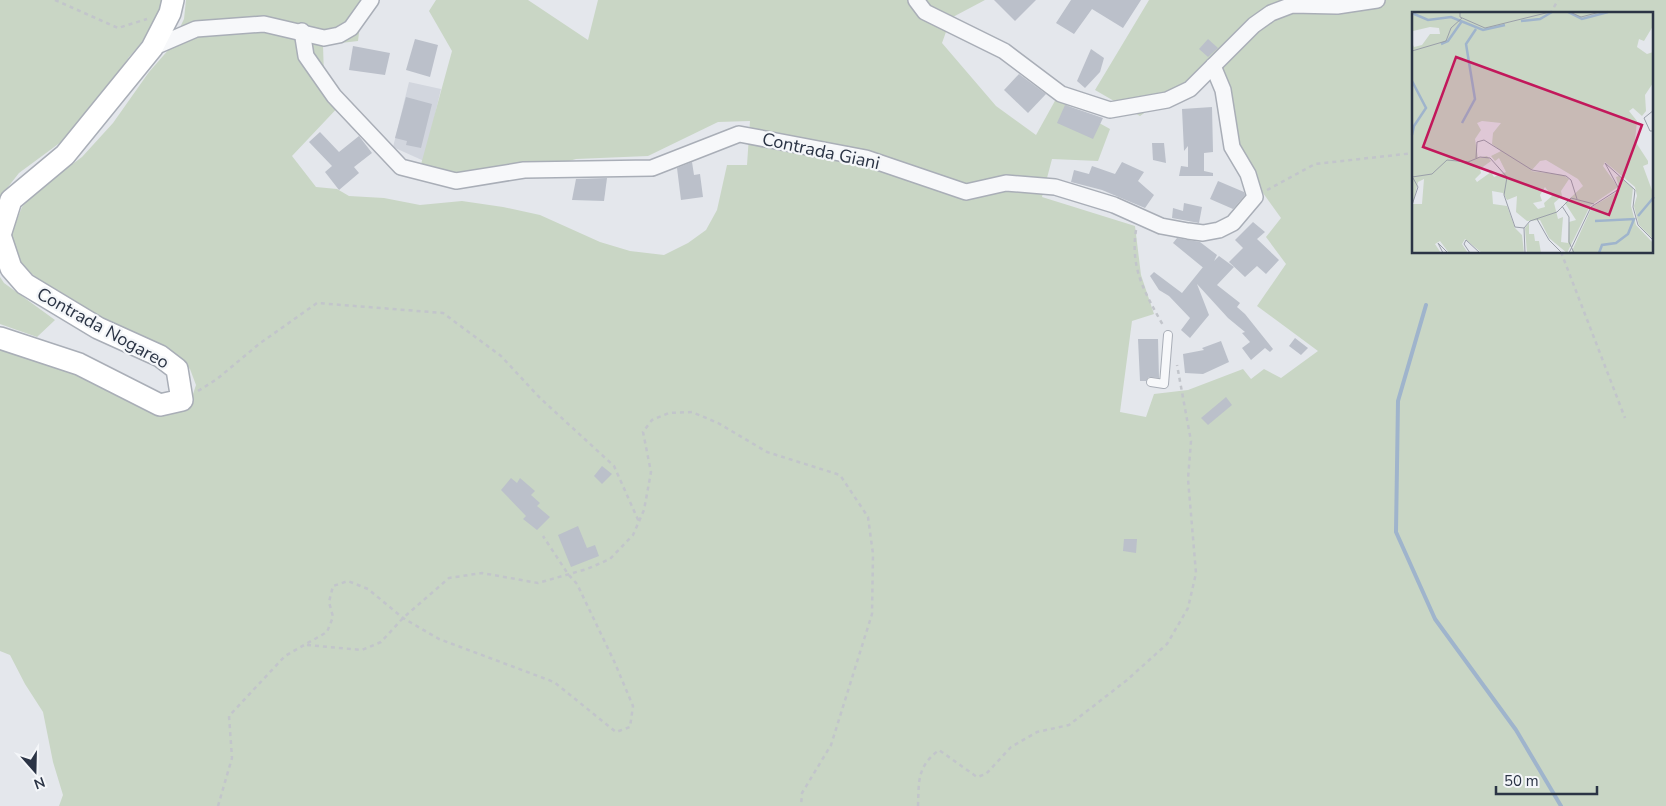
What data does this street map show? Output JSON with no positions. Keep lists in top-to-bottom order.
{
  "streets": {
    "street": ["Contrada Giani", "Contrada Nogareo"]
  },
  "crossings": [
    ["Contrada Giani", "Contrada Nogareo"]
  ],
  "scale_bar": "50 m",
  "north": "bottom"
}
